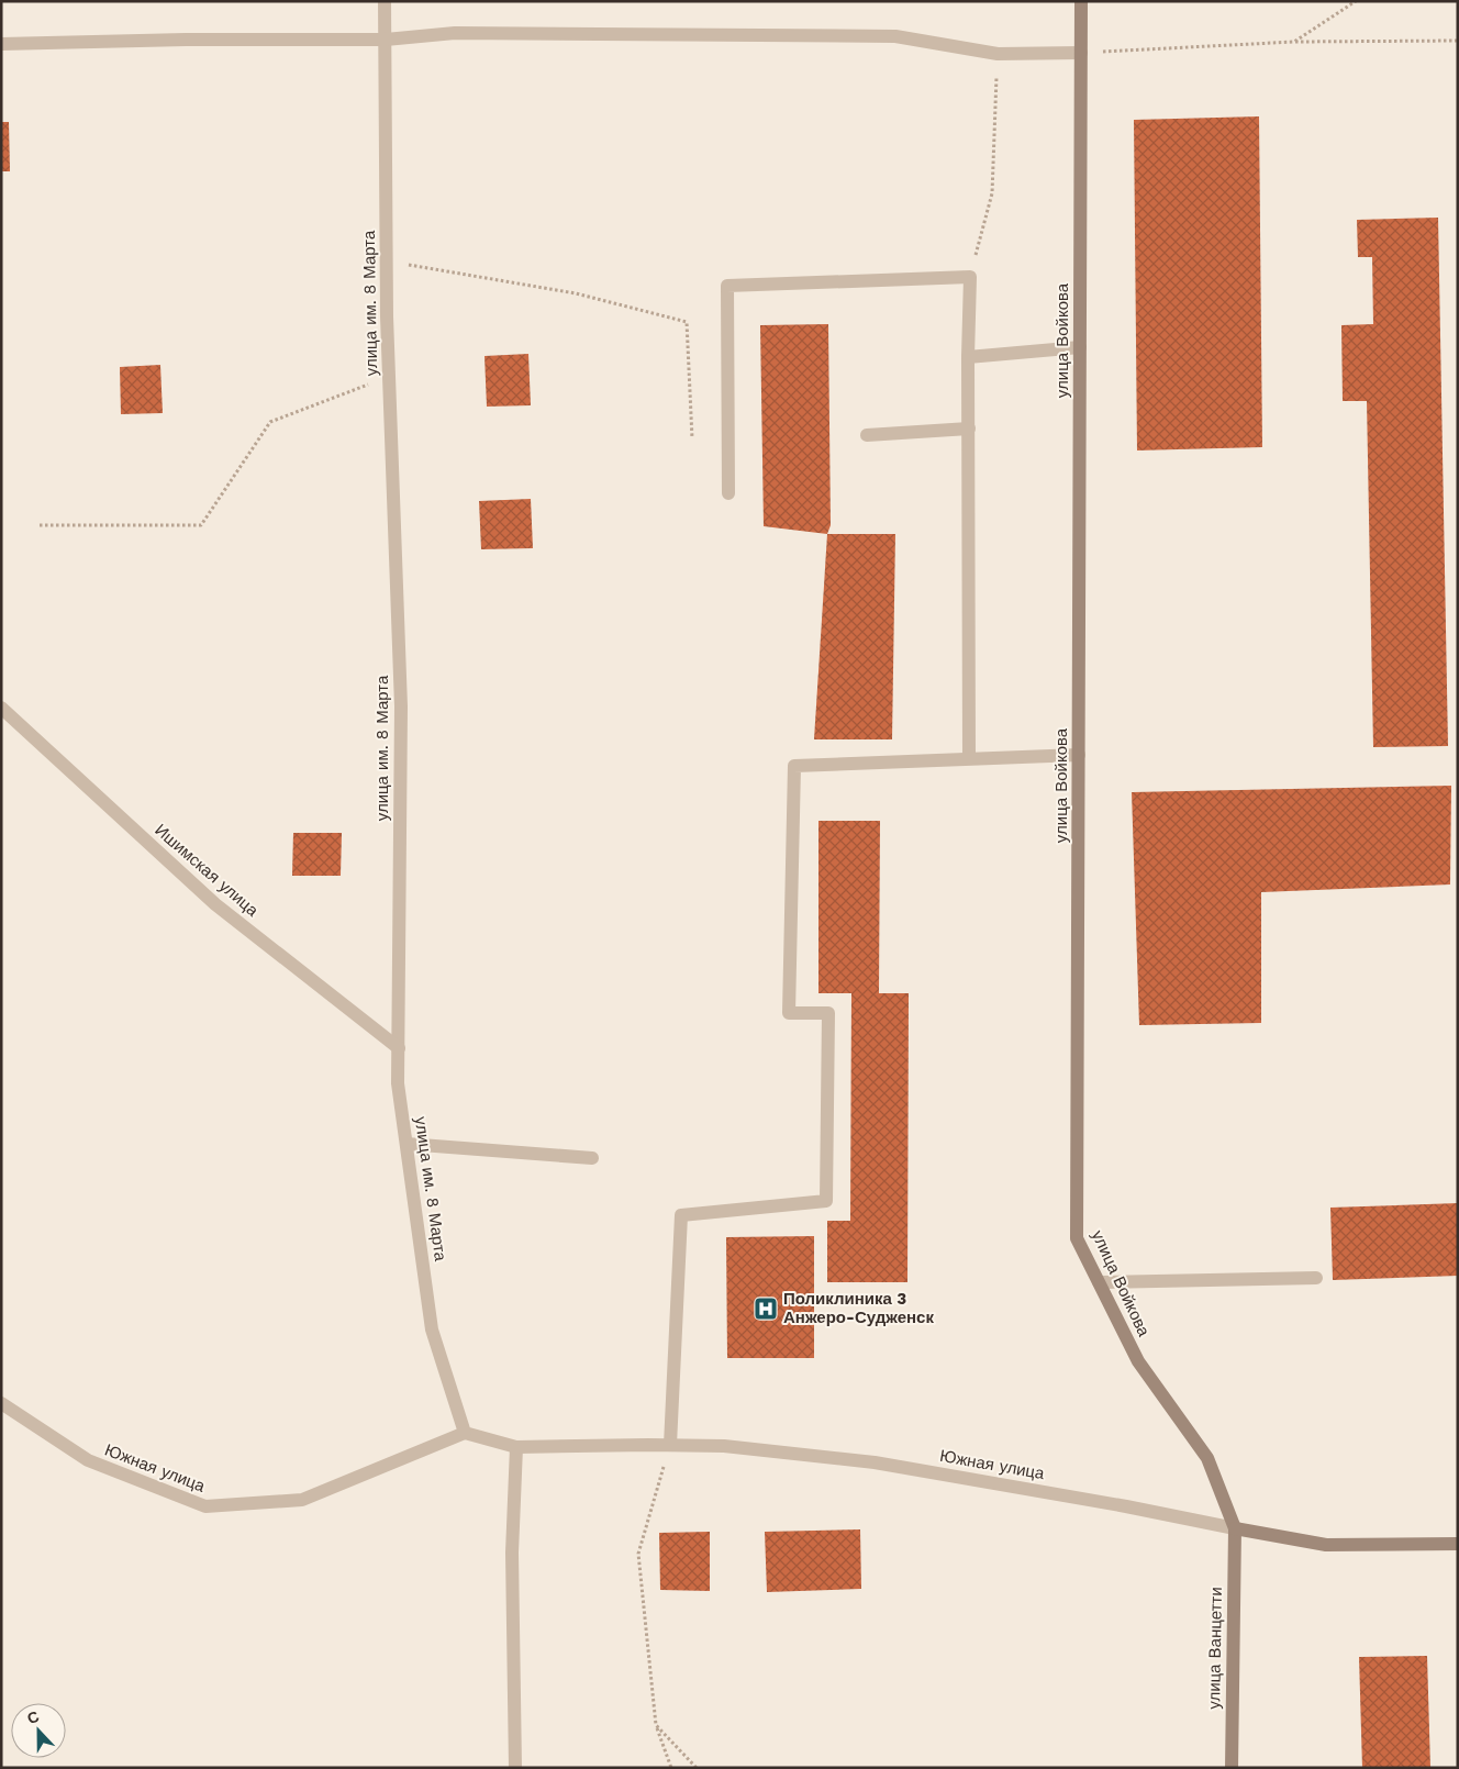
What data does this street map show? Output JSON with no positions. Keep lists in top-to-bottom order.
{
  "streets": {
    "street": [
      "улица им. 8 Марта",
      "улица Войкова",
      "Ишимская улица",
      "Южная улица",
      "улица Ванцетти"
    ]
  },
  "crossings": [
    ["улица им. 8 Марта", "Ишимская улица"],
    ["улица им. 8 Марта", "Южная улица"],
    ["улица Войкова", "Южная улица"],
    ["улица Войкова", "улица Ванцетти"],
    ["Южная улица", "улица Ванцетти"]
  ],
  "places": {
    "hospital": ["Поликлиника 3 Анжеро-Судженск"]
  },
  "north": "top"
}
